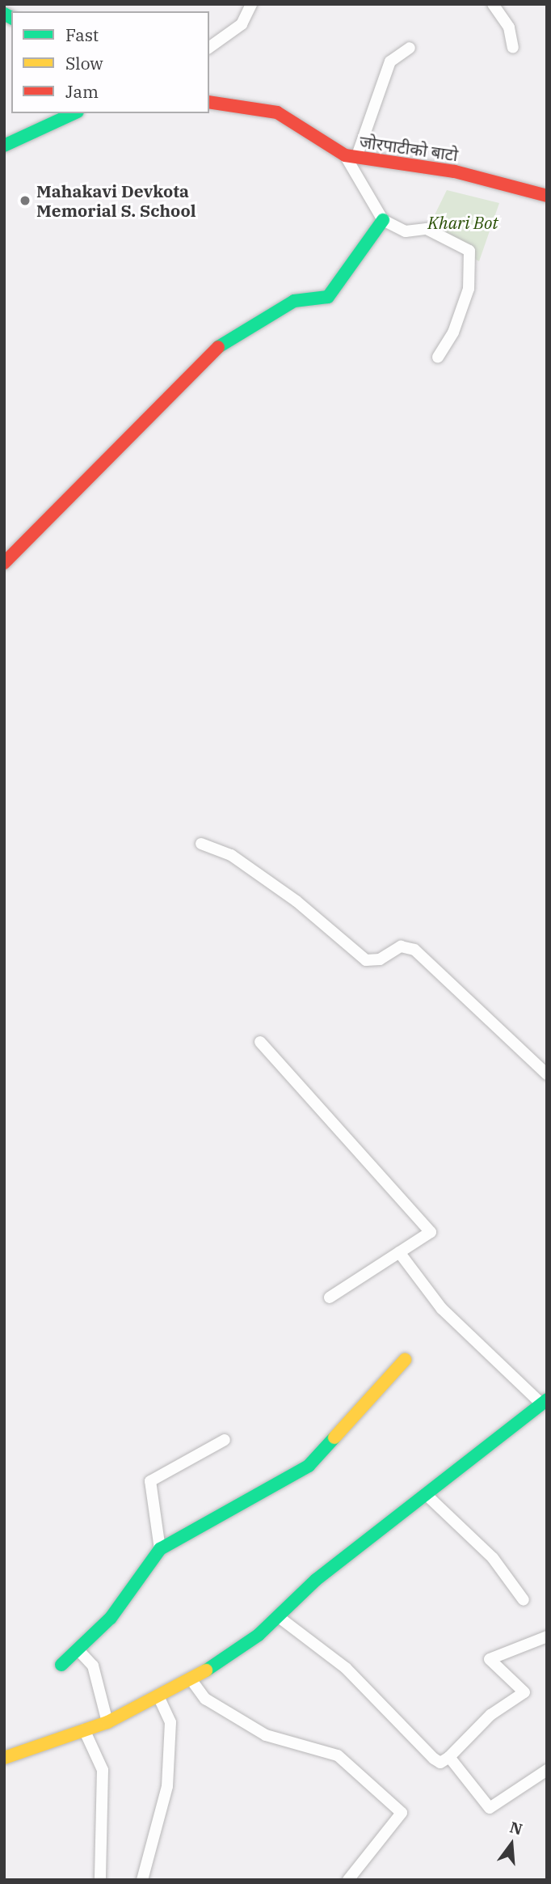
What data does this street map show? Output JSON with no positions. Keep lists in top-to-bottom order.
{
  "streets": {
    "street": ["जोरपाटीको बाटो"]
  },
  "parks": ["Khari Bot"],
  "places": ["Mahakavi Devkota Memorial S. School"],
  "legend": ["Fast", "Slow", "Jam"],
  "north": "top"
}
